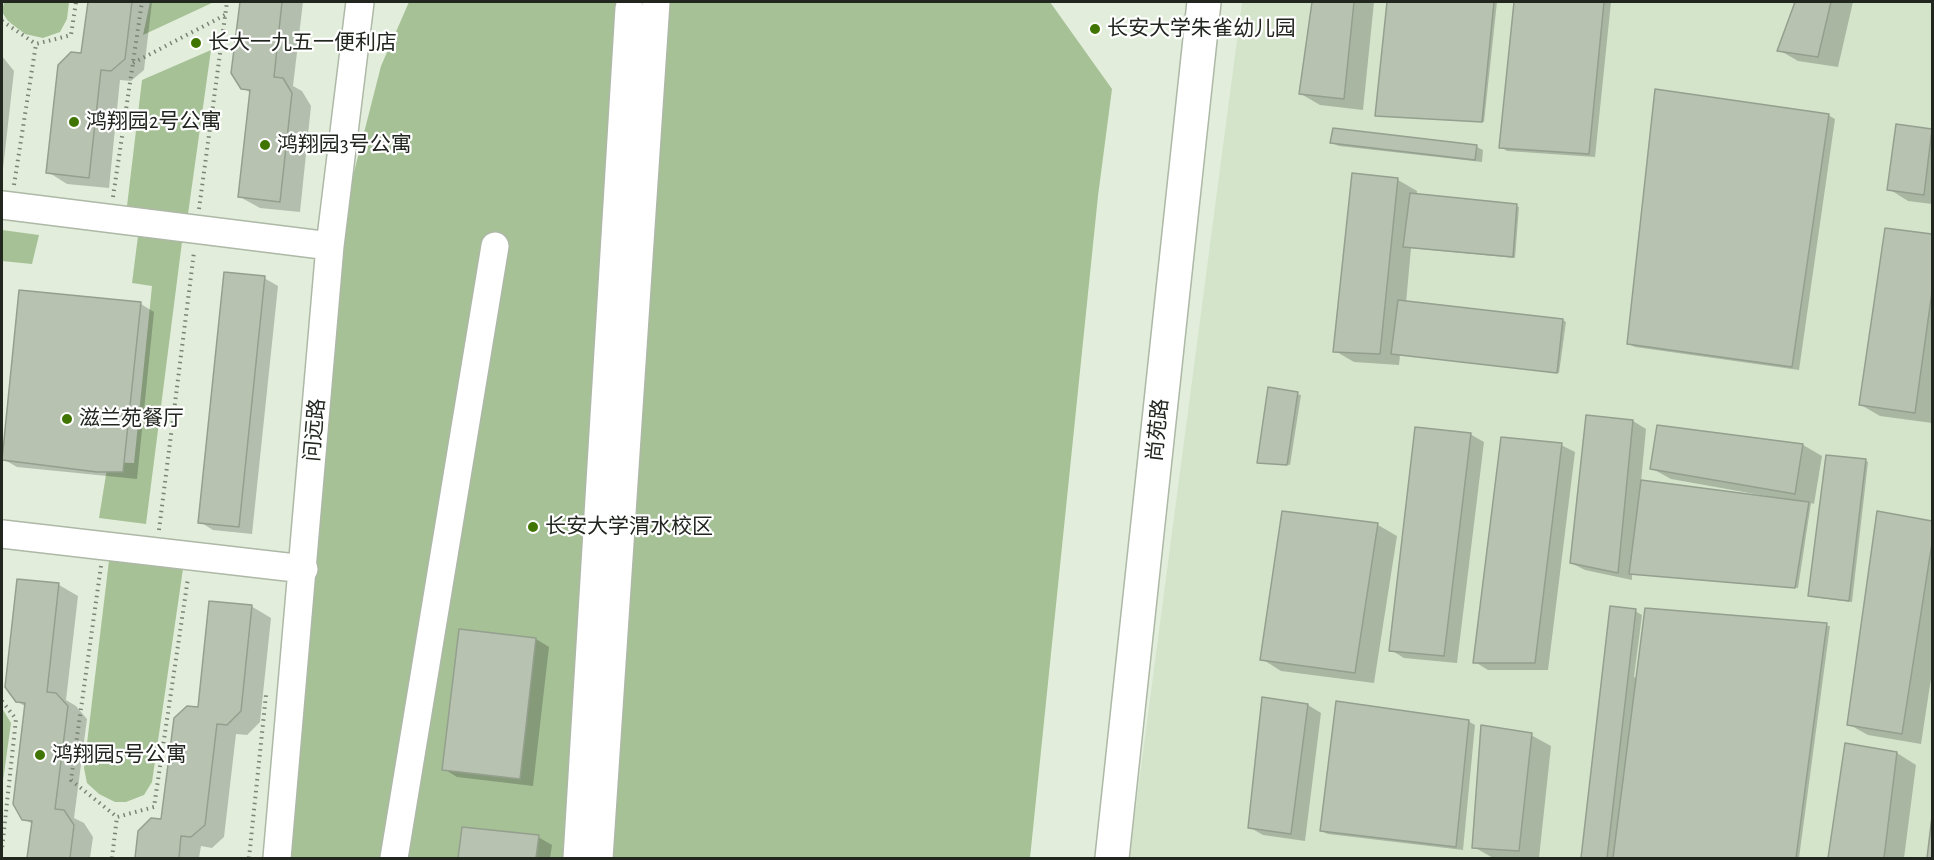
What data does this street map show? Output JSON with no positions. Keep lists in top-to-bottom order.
{
  "streets": {
    "main road": ["尚苑路"],
    "street": ["问远路"]
  },
  "places": [
    "长安大学朱雀幼儿园",
    "长大一九五一便利店",
    "鸿翔园2号公寓",
    "鸿翔园3号公寓",
    "滋兰苑餐厅",
    "长安大学渭水校区",
    "鸿翔园5号公寓"
  ]
}
